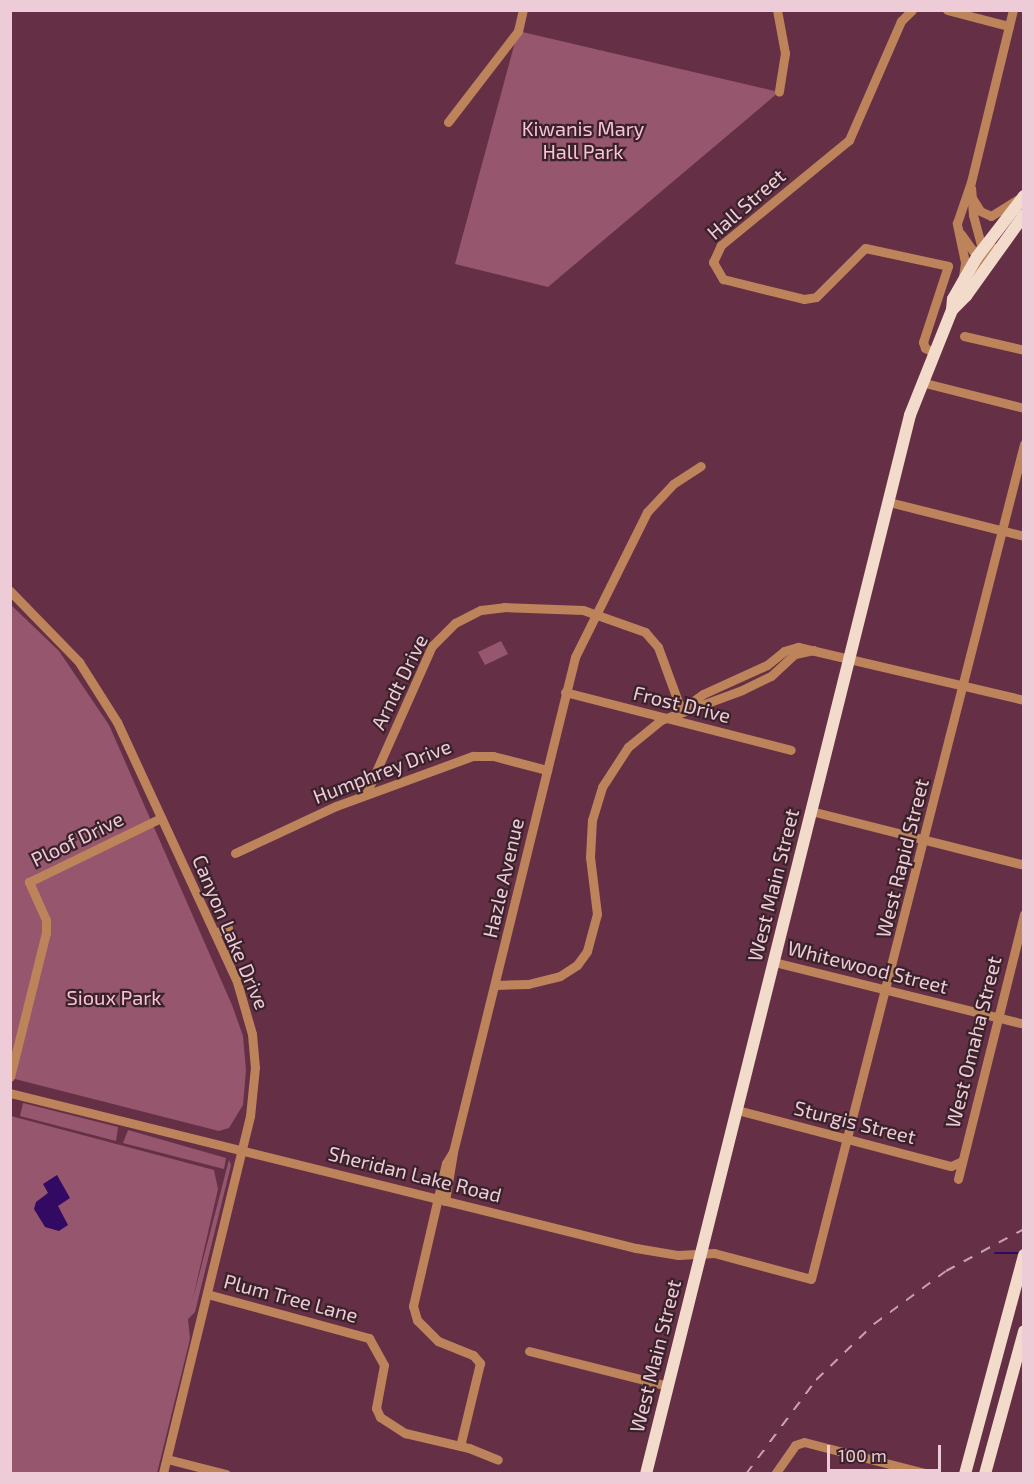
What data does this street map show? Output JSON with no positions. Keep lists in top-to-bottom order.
{
  "streets": {
    "main road": ["West Main Street"],
    "street": [
      "Hall Street",
      "Arndt Drive",
      "Frost Drive",
      "Humphrey Drive",
      "Ploof Drive",
      "West Rapid Street",
      "Hazle Avenue",
      "Canyon Lake Drive",
      "Whitewood Street",
      "West Omaha Street",
      "Sturgis Street",
      "Sheridan Lake Road",
      "Plum Tree Lane"
    ]
  },
  "crossings": [
    ["Hall Street", "West Main Street"],
    ["Arndt Drive", "Humphrey Drive"],
    ["Arndt Drive", "Hazle Avenue"],
    ["Frost Drive", "Hazle Avenue"],
    ["Humphrey Drive", "Hazle Avenue"],
    ["Ploof Drive", "Canyon Lake Drive"],
    ["West Rapid Street", "Whitewood Street"],
    ["West Rapid Street", "Sturgis Street"],
    ["West Rapid Street", "Sheridan Lake Road"],
    ["Hazle Avenue", "Sheridan Lake Road"],
    ["Hazle Avenue", "Plum Tree Lane"],
    ["West Main Street", "Whitewood Street"],
    ["West Main Street", "Sturgis Street"],
    ["West Main Street", "Sheridan Lake Road"],
    ["Canyon Lake Drive", "Sheridan Lake Road"],
    ["Canyon Lake Drive", "Plum Tree Lane"],
    ["Whitewood Street", "West Omaha Street"],
    ["West Omaha Street", "Sturgis Street"]
  ],
  "parks": ["Kiwanis Mary Hall Park", "Sioux Park"],
  "scale_bar": "100 m"
}
